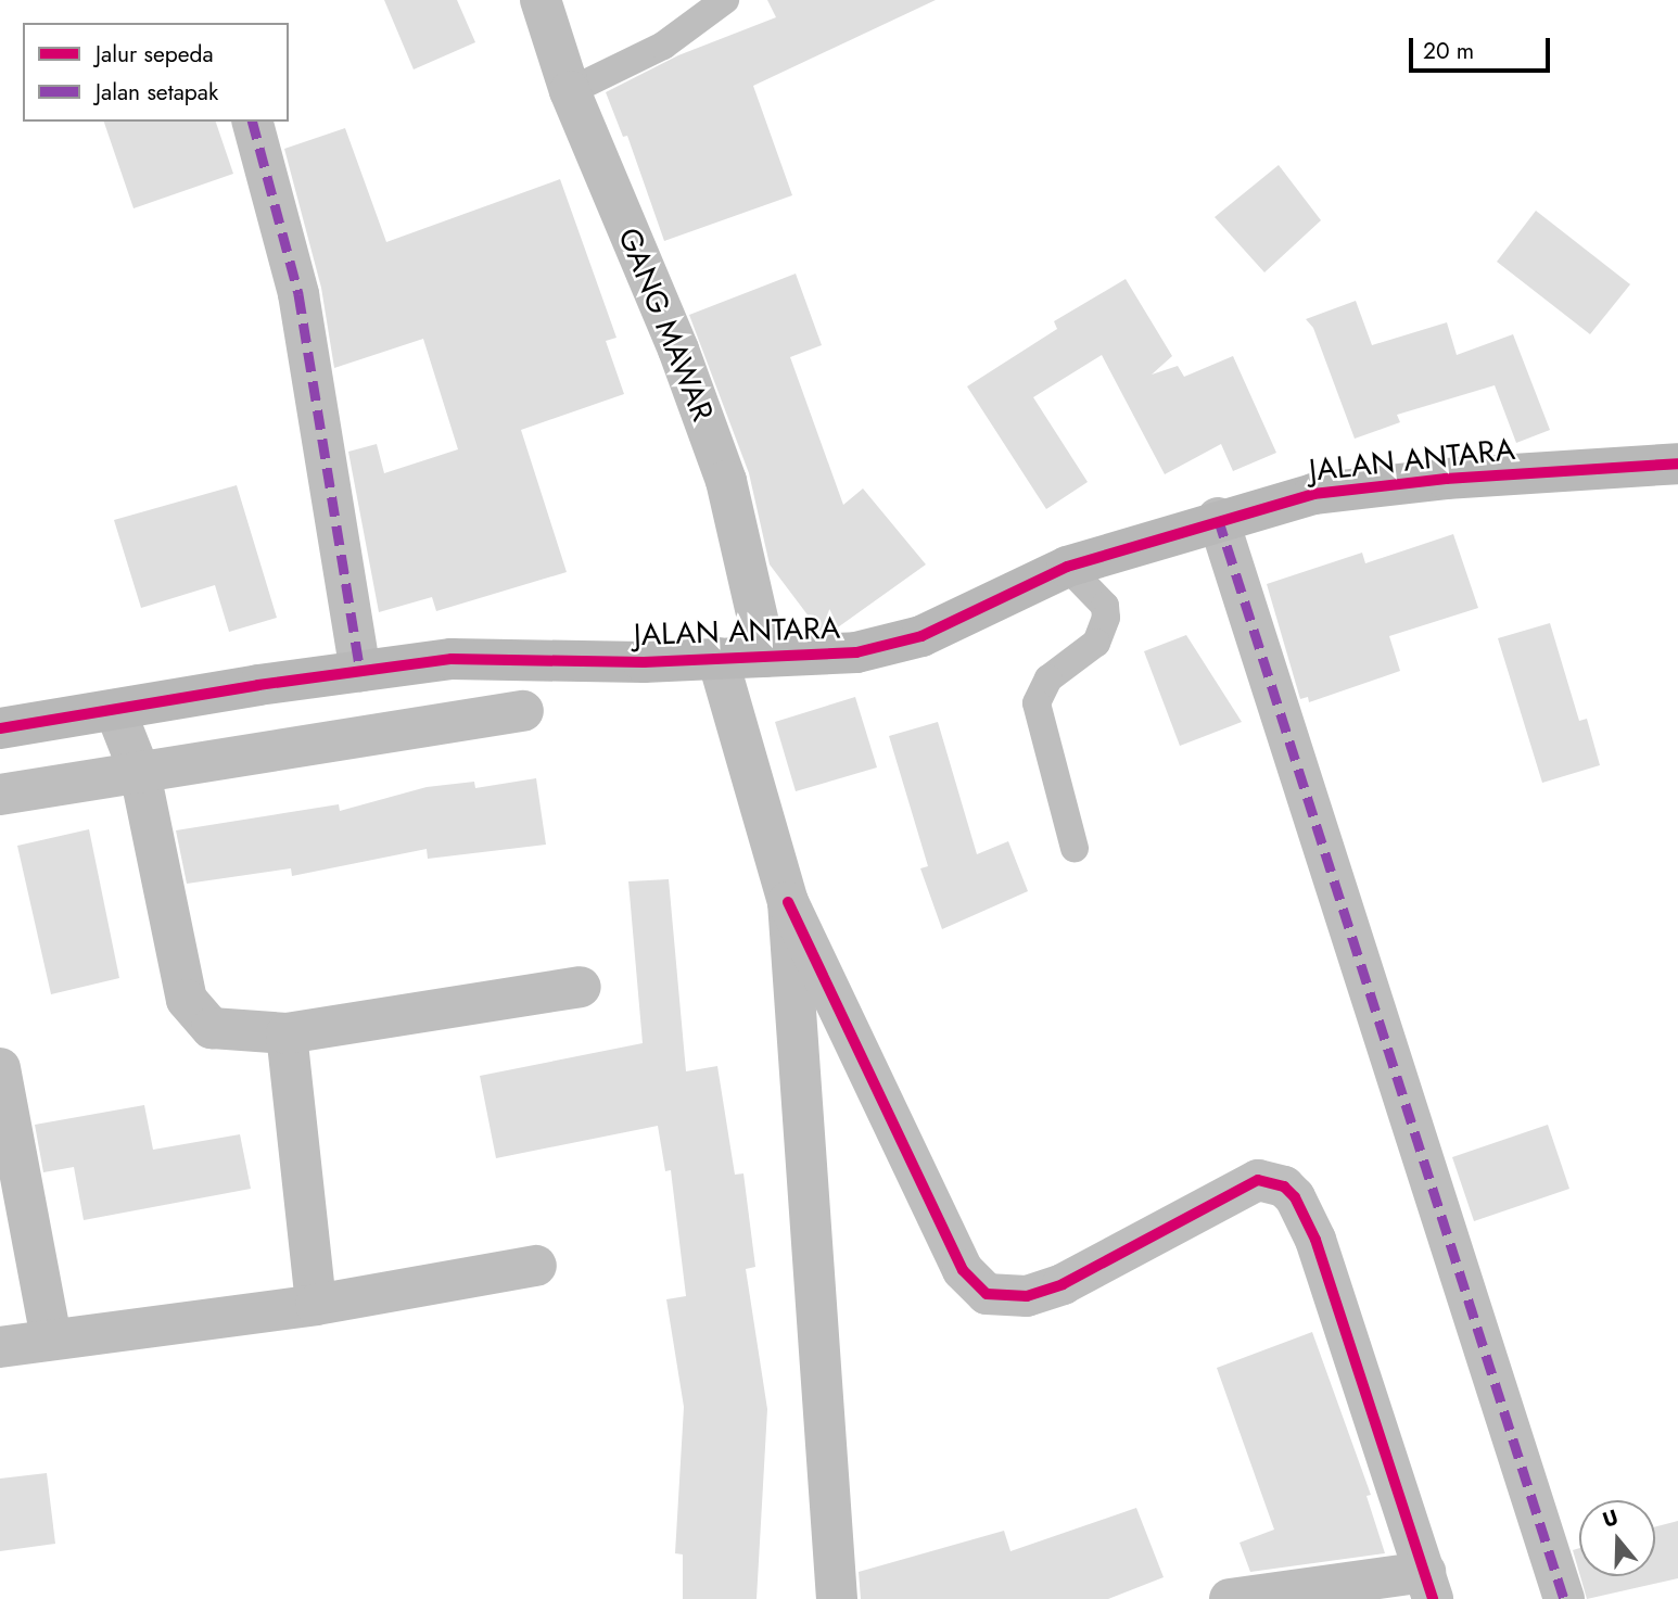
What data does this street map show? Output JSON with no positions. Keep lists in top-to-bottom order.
{
  "streets": {
    "street": ["GANG MAWAR", "JALAN ANTARA"]
  },
  "crossings": [
    ["GANG MAWAR", "JALAN ANTARA"]
  ],
  "legend": ["Jalur sepeda", "Jalan setapak"],
  "scale_bar": "20 m",
  "north": "top"
}
